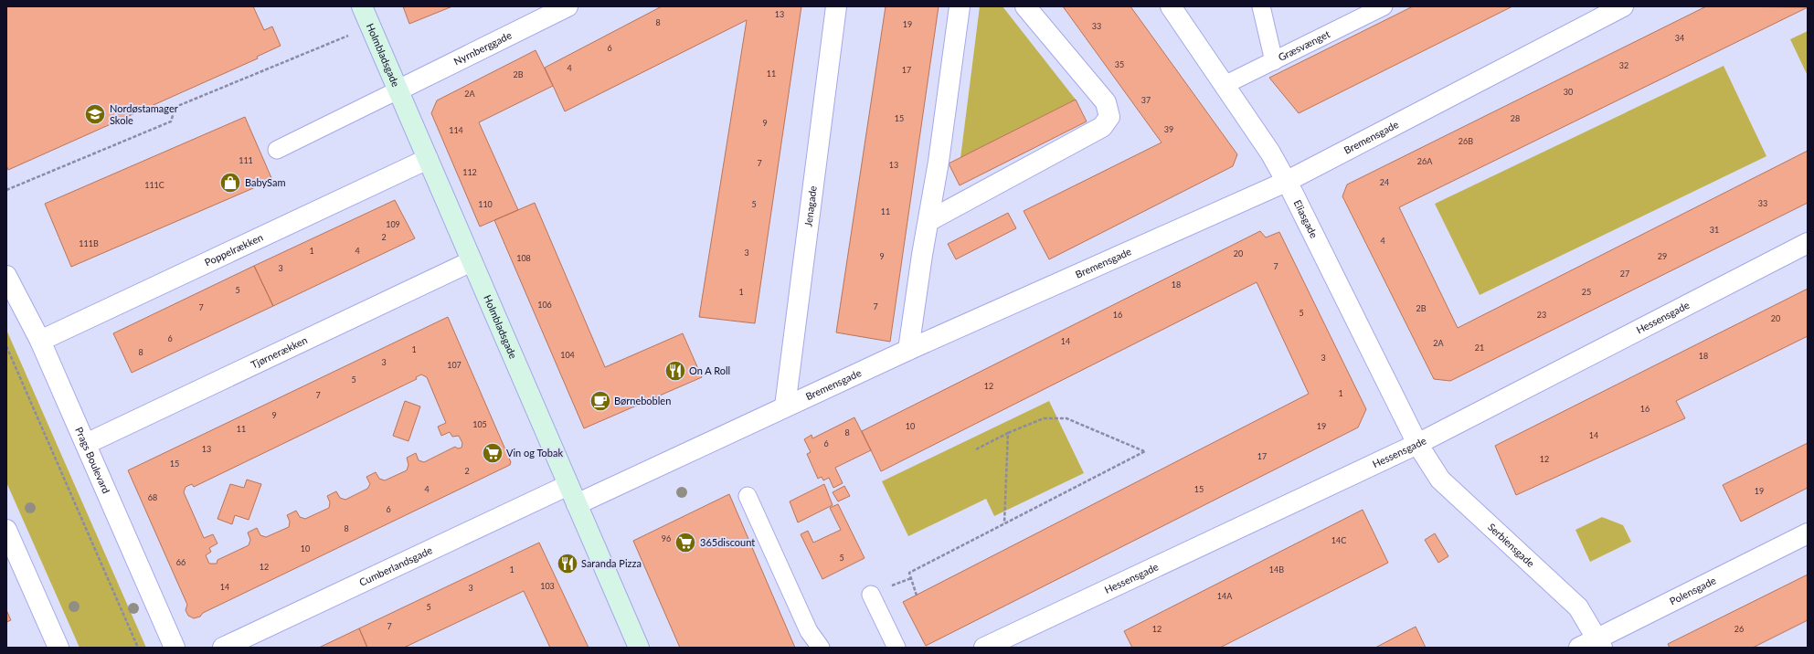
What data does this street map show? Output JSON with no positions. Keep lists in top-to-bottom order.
{
  "streets": {
    "street": [
      "Nyrnberggade",
      "Holmbladsgade",
      "Bremensgade",
      "Jenagade",
      "Eliasgade",
      "Poppelrækken",
      "Hessensgade",
      "Tjørnerækken",
      "Prags Boulevard",
      "Serbiensgade",
      "Cumberlandsgade",
      "Polensgade"
    ],
    "lane": ["Græsvænget"]
  },
  "crossings": [
    ["Græsvænget", "Eliasgade"],
    ["Nyrnberggade", "Holmbladsgade"],
    ["Holmbladsgade", "Bremensgade"],
    ["Holmbladsgade", "Poppelrækken"],
    ["Holmbladsgade", "Tjørnerækken"],
    ["Holmbladsgade", "Cumberlandsgade"],
    ["Bremensgade", "Jenagade"],
    ["Bremensgade", "Eliasgade"],
    ["Eliasgade", "Hessensgade"],
    ["Eliasgade", "Serbiensgade"],
    ["Poppelrækken", "Prags Boulevard"],
    ["Hessensgade", "Serbiensgade"],
    ["Tjørnerækken", "Prags Boulevard"],
    ["Serbiensgade", "Polensgade"]
  ],
  "places": {
    "school or university": ["Nordøstamager Skole"],
    "shop": ["BabySam"],
    "restaurant": ["On A Roll", "Saranda Pizza"],
    "cafe": ["Børneboblen"],
    "supermarket": ["Vin og Tobak", "365discount"]
  },
  "house_numbers": [
    "13",
    "8",
    "19",
    "33",
    "34",
    "6",
    "35",
    "32",
    "4",
    "17",
    "11",
    "2B",
    "30",
    "2A",
    "37",
    "15",
    "28",
    "9",
    "39",
    "114",
    "26B",
    "111",
    "26A",
    "7",
    "13",
    "112",
    "24",
    "111C",
    "33",
    "110",
    "5",
    "11",
    "109",
    "31",
    "2",
    "4",
    "111B",
    "1",
    "4",
    "3",
    "20",
    "9",
    "29",
    "108",
    "7",
    "3",
    "27",
    "18",
    "5",
    "1",
    "25",
    "106",
    "7",
    "7",
    "2B",
    "5",
    "16",
    "23",
    "20",
    "6",
    "14",
    "2A",
    "21",
    "1",
    "8",
    "104",
    "18",
    "3",
    "3",
    "107",
    "5",
    "12",
    "1",
    "7",
    "16",
    "9",
    "105",
    "10",
    "19",
    "11",
    "8",
    "14",
    "6",
    "13",
    "17",
    "12",
    "15",
    "2",
    "4",
    "15",
    "19",
    "68",
    "6",
    "8",
    "96",
    "14C",
    "10",
    "5",
    "66",
    "12",
    "1",
    "14B",
    "103",
    "14",
    "3",
    "14A",
    "5",
    "7",
    "12",
    "26"
  ]
}
